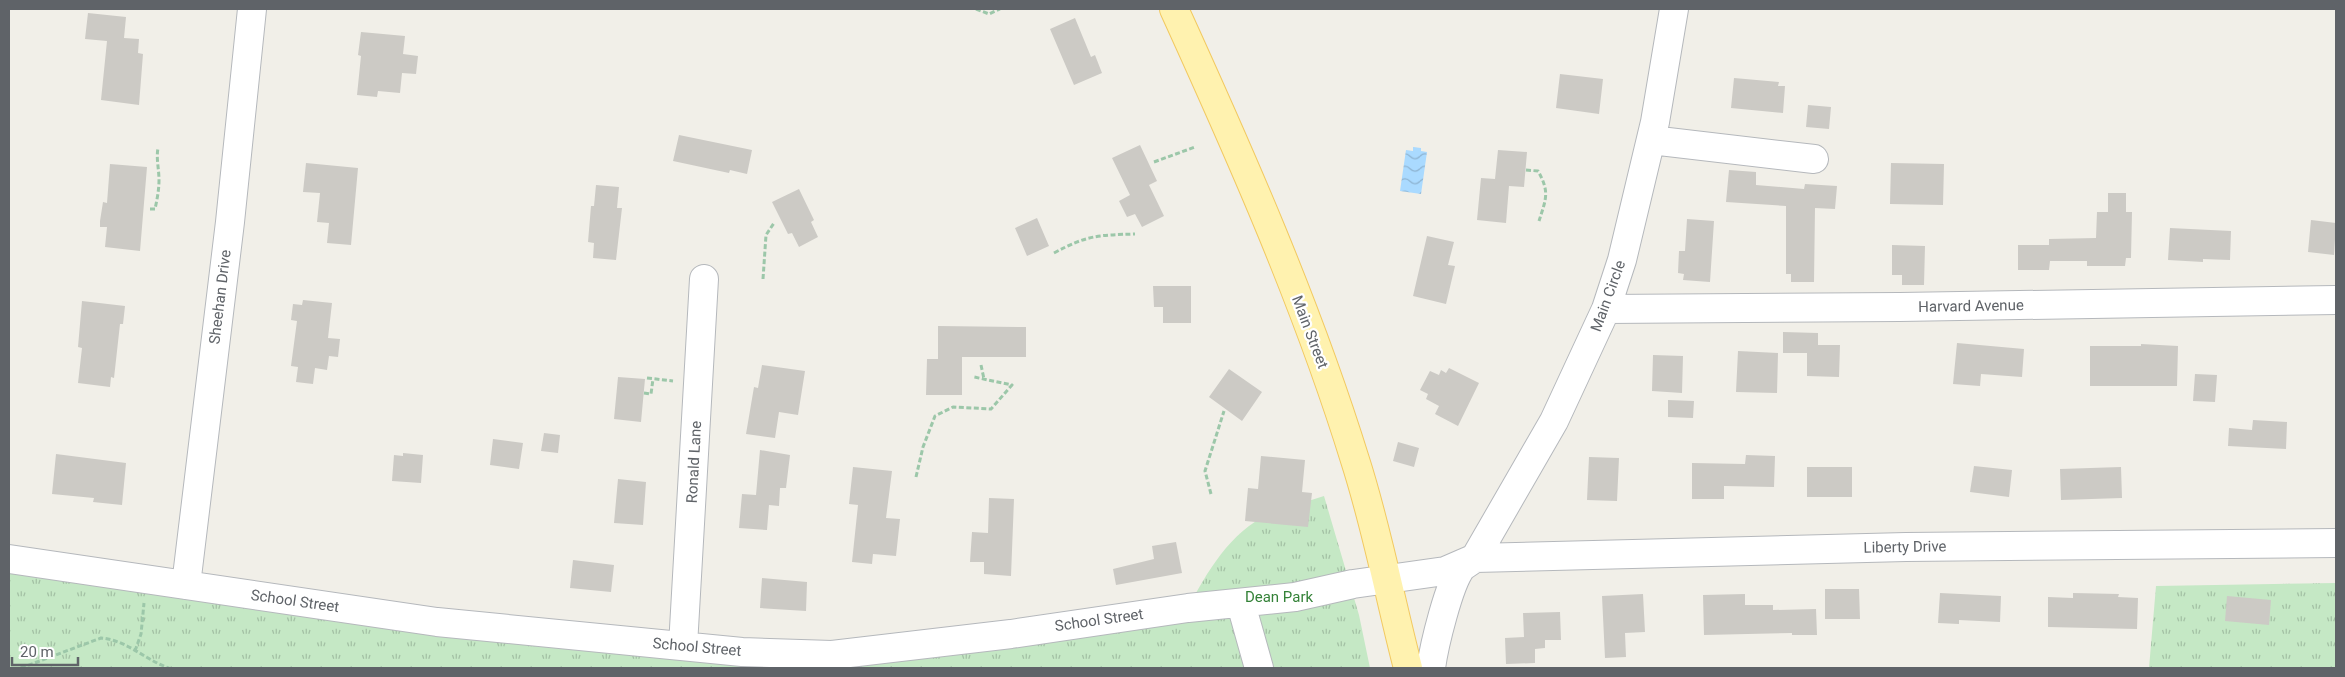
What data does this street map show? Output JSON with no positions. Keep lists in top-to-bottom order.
{
  "streets": {
    "main road": ["Main Street"],
    "street": [
      "Main Circle",
      "Sheehan Drive",
      "Harvard Avenue",
      "Ronald Lane",
      "Liberty Drive",
      "School Street"
    ]
  },
  "crossings": [
    ["Main Circle", "Harvard Avenue"],
    ["Main Circle", "Liberty Drive"],
    ["Sheehan Drive", "School Street"],
    ["Main Street", "School Street"],
    ["Ronald Lane", "School Street"]
  ],
  "parks": ["Dean Park"],
  "scale_bar": "20 m"
}
